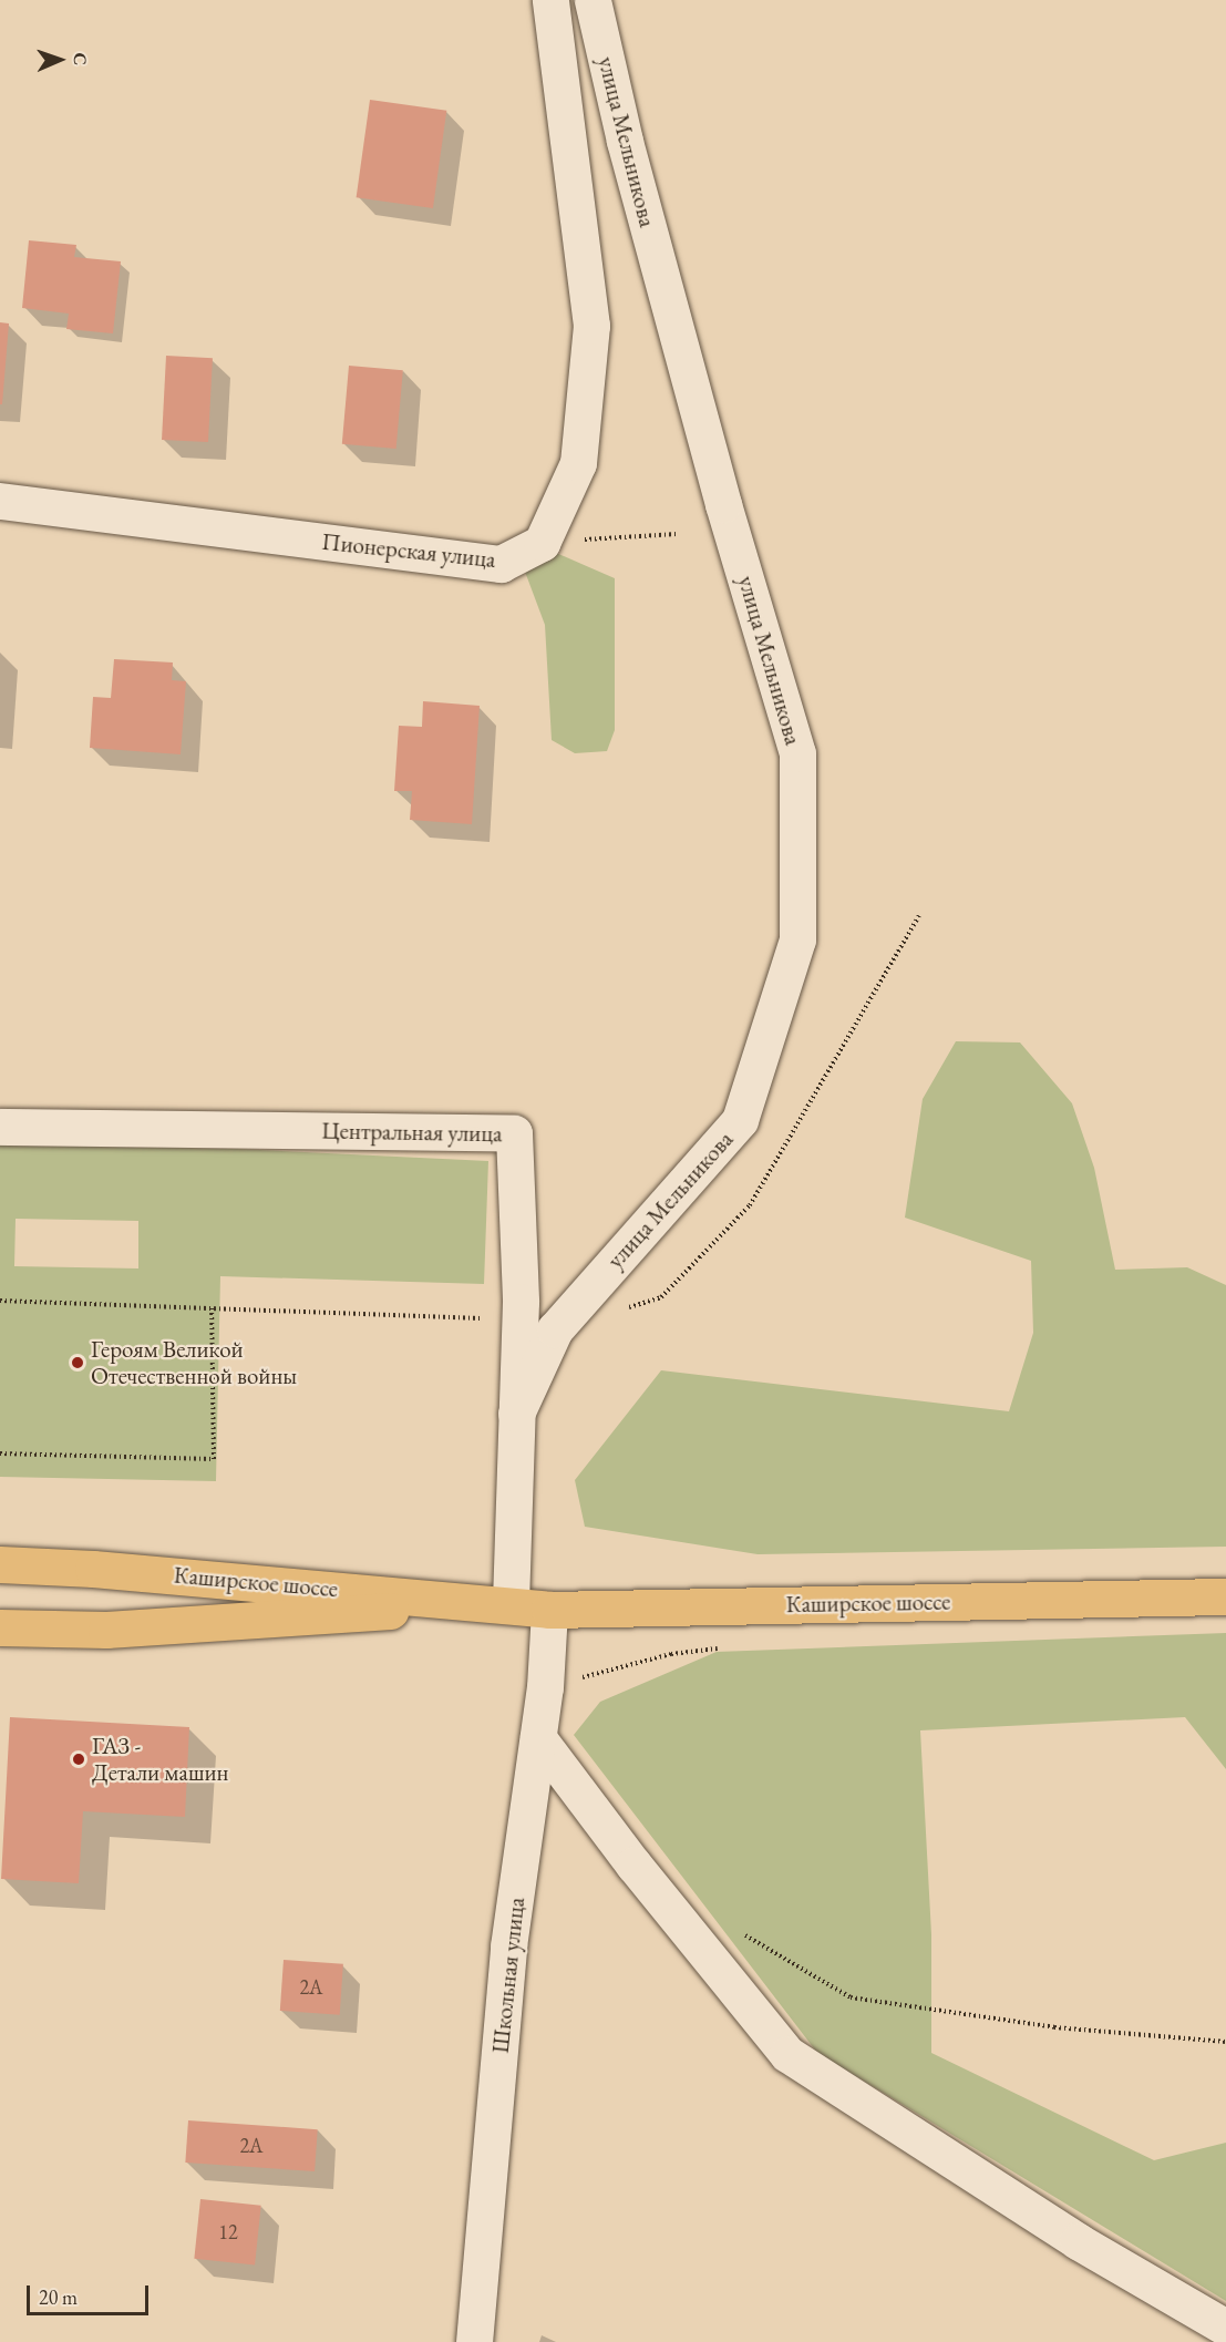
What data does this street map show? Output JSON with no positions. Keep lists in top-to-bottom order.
{
  "streets": {
    "main road": ["Каширское шоссе"],
    "street": [
      "улица Мельникова",
      "Пионерская улица",
      "Центральная улица",
      "Школьная улица"
    ]
  },
  "crossings": [
    ["улица Мельникова", "Центральная улица"],
    ["Центральная улица", "Каширское шоссе"],
    ["Каширское шоссе", "Школьная улица"]
  ],
  "places": ["Героям Великой Отечественной войны", "ГАЗ - Детали машин"],
  "house_numbers": ["2А", "2А", "12"],
  "scale_bar": "20 m",
  "north": "right"
}
